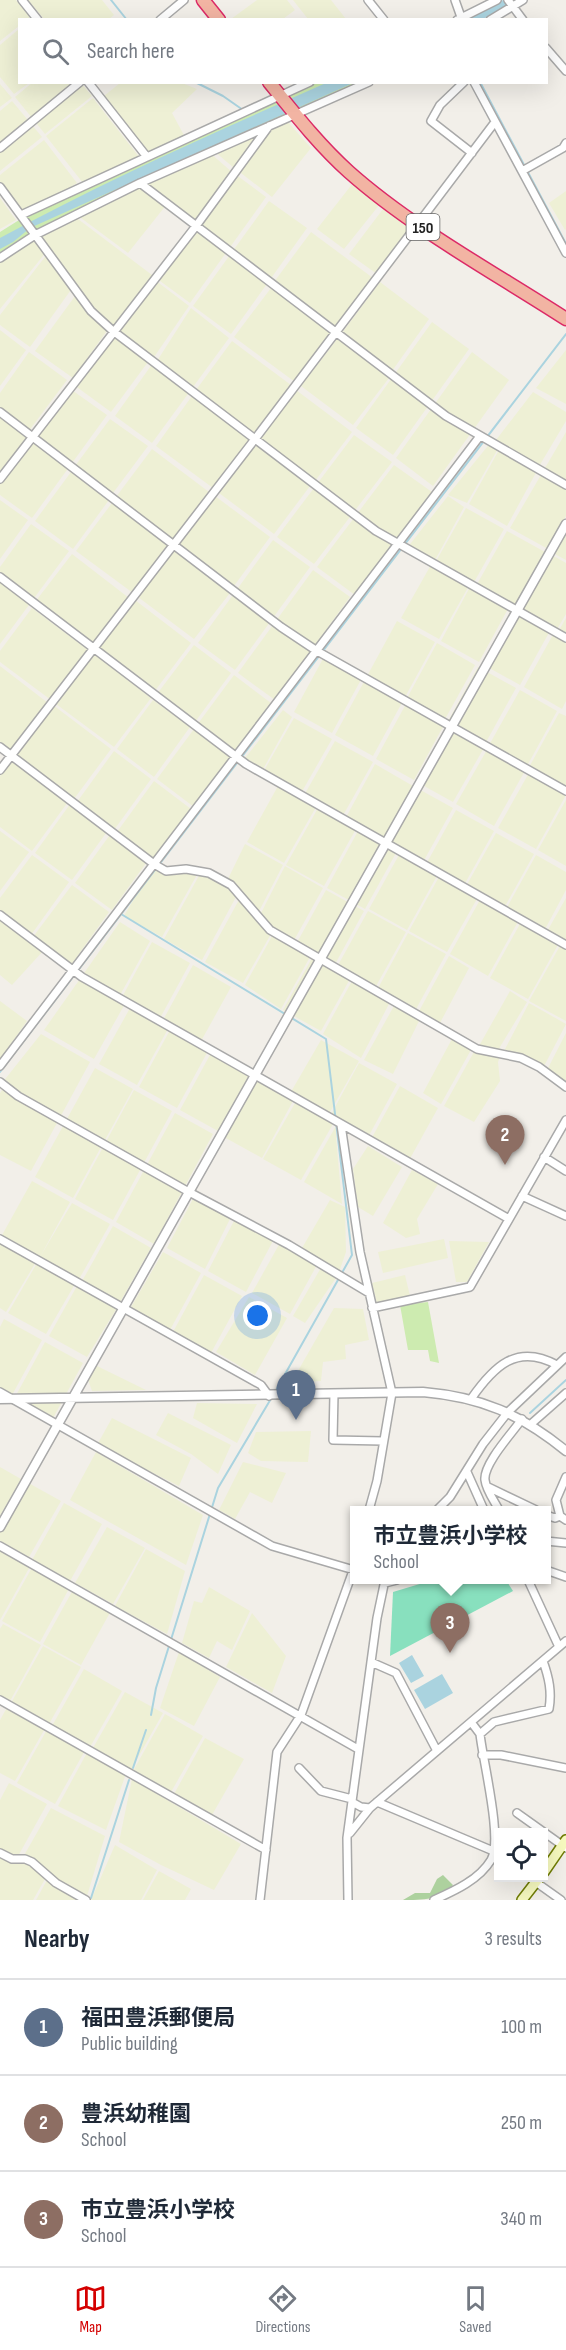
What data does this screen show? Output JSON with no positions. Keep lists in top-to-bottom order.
{
  "streets": {
    "highway": ["150"]
  },
  "page": {
    "search": "Search here",
    "pins": ["2", "1", "3"],
    "popup": ["市立豊浜小学校", "School"],
    "heading": ["Nearby", "3 results"],
    "list": [
      {
        "mark": "1",
        "name": "福田豊浜郵便局",
        "note": "Public building",
        "value": "100 m"
      },
      {
        "mark": "2",
        "name": "豊浜幼稚園",
        "note": "School",
        "value": "250 m"
      },
      {
        "mark": "3",
        "name": "市立豊浜小学校",
        "note": "School",
        "value": "340 m"
      }
    ],
    "nav": ["Map", "Directions", "Saved"]
  }
}
